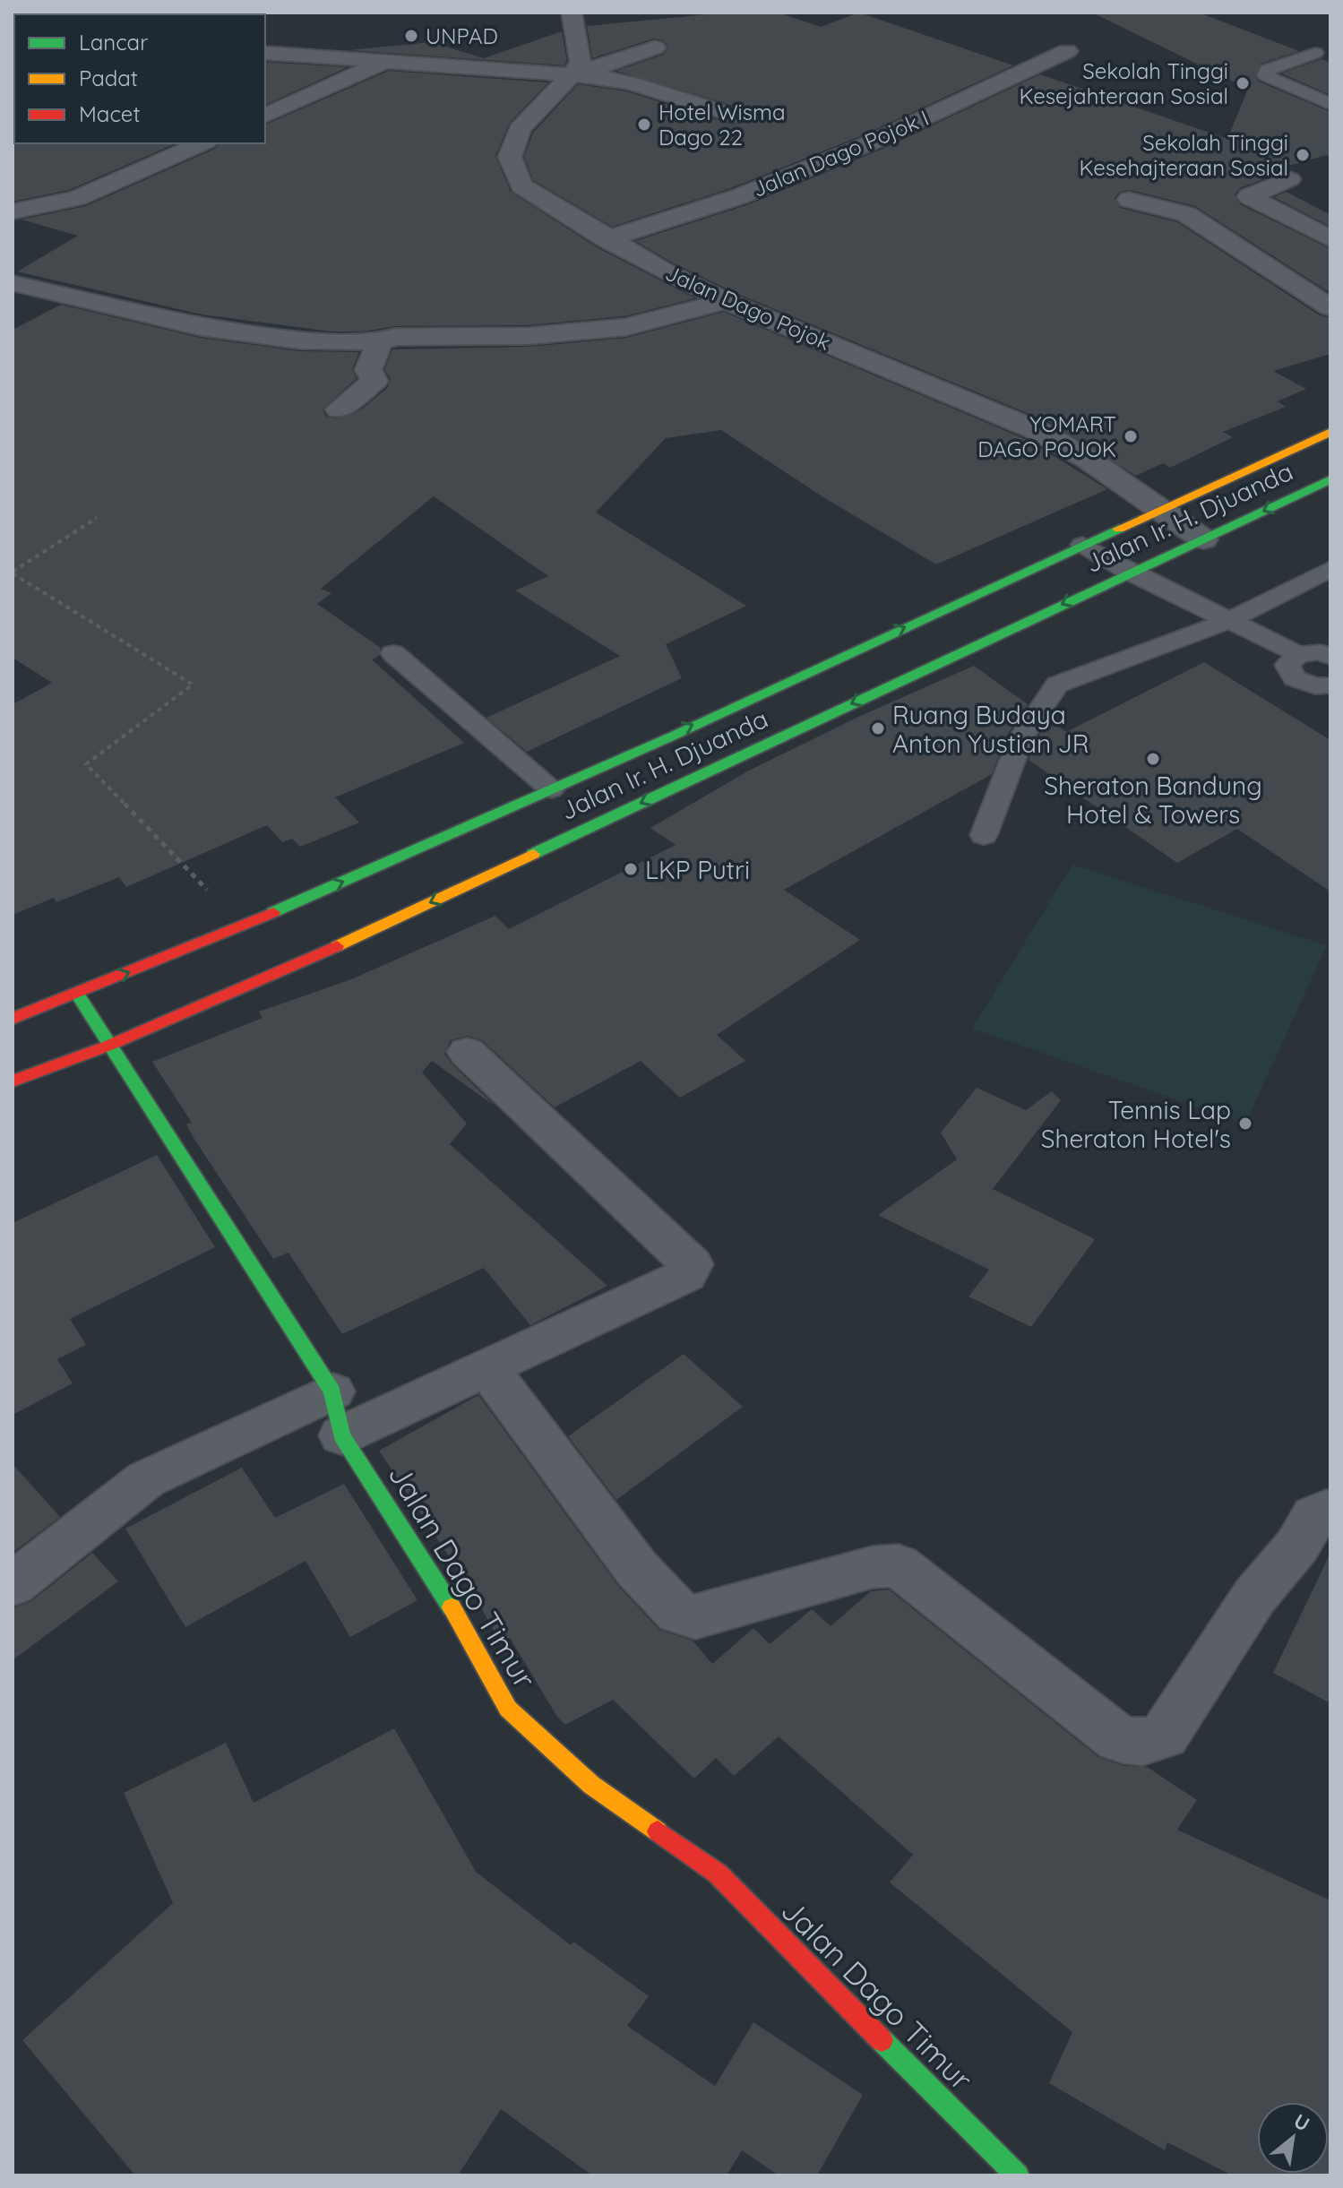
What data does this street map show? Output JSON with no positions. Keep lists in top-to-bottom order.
{
  "streets": {
    "main road": ["Jalan Ir. H. Djuanda", "Jalan Dago Timur"],
    "street": ["Jalan Dago Pojok I", "Jalan Dago Pojok"]
  },
  "crossings": [
    ["Jalan Dago Pojok I", "Jalan Dago Pojok"],
    ["Jalan Dago Pojok", "Jalan Ir. H. Djuanda"],
    ["Jalan Ir. H. Djuanda", "Jalan Dago Timur"]
  ],
  "places": [
    "UNPAD",
    "Sekolah Tinggi Kesejahteraan Sosial",
    "Hotel Wisma Dago 22",
    "Sekolah Tinggi Kesehajteraan Sosial",
    "YOMART DAGO POJOK",
    "Ruang Budaya Anton Yustian JR",
    "Sheraton Bandung Hotel & Towers",
    "LKP Putri",
    "Tennis Lap Sheraton Hotel's"
  ],
  "legend": ["Lancar", "Padat", "Macet"],
  "north": "top right"
}
